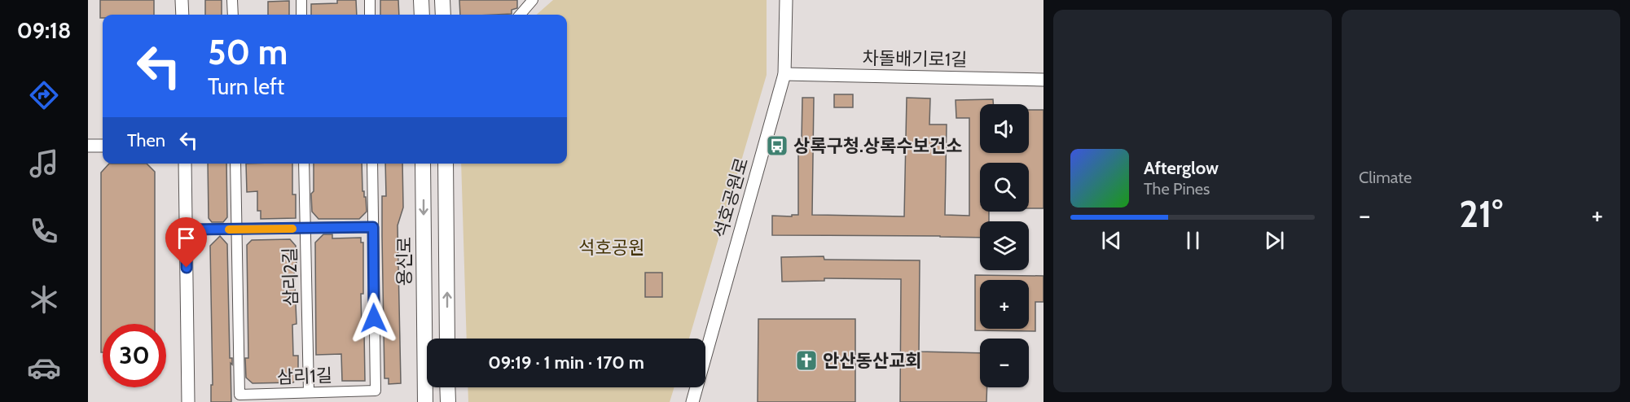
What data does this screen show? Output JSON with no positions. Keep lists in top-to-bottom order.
{
  "streets": {
    "main road": ["용신로"],
    "street": [
      "차돌배기로1길",
      "석호공원로",
      "삼리2길",
      "삼리1길"
    ]
  },
  "crossings": [
    ["차돌배기로1길", "석호공원로"],
    ["삼리2길", "삼리1길"]
  ],
  "parks": ["석호공원"],
  "places": {
    "bus stop": ["상록구청.상록수보건소"],
    "church": ["안산동산교회"]
  },
  "page": {
    "tabs": "09:18",
    "tile": "Climate",
    "turn": ["50 m", "Turn left"],
    "map_buttons": ["+", "−"],
    "then": "Then",
    "song": ["Afterglow", "The Pines"],
    "heat": ["−", "21°", "+"],
    "limit": "30",
    "trip": "09:19 · 1 min · 170 m"
  }
}
